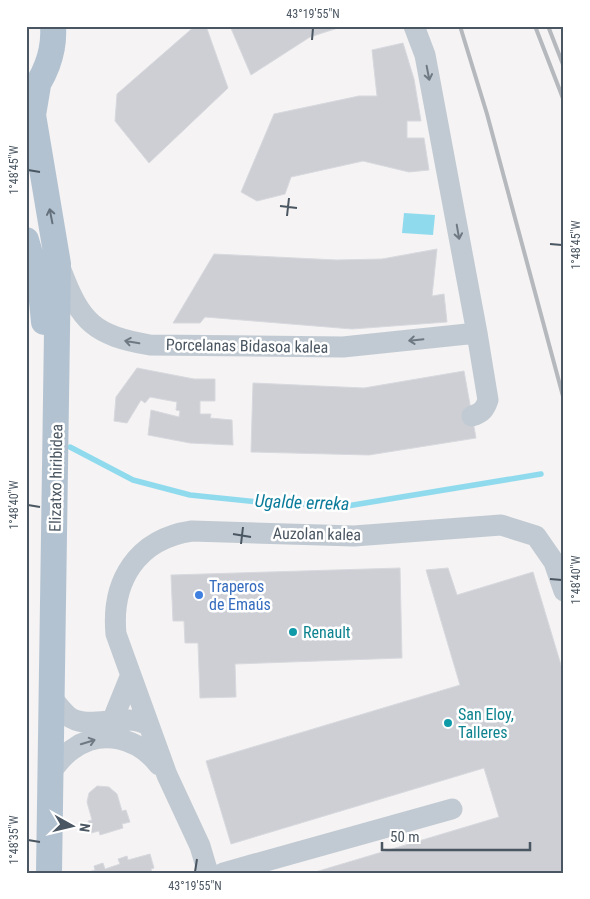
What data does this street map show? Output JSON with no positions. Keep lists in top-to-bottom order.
{
  "streets": {
    "main road": ["Elizatxo hiribidea"],
    "street": ["Porcelanas Bidasoa kalea", "Auzolan kalea"]
  },
  "crossings": [
    ["Porcelanas Bidasoa kalea", "Elizatxo hiribidea"],
    ["Elizatxo hiribidea", "Auzolan kalea"]
  ],
  "one_way": ["Porcelanas Bidasoa kalea"],
  "water": ["Ugalde erreka"],
  "places": ["Traperos de Emaús", "Renault", "San Eloy, Talleres"],
  "scale_bar": "50 m",
  "north": "right",
  "coordinates": [
    "43°19'55\"N",
    "1°48'45\"W",
    "1°48'40\"W",
    "1°48'35\"W"
  ]
}
